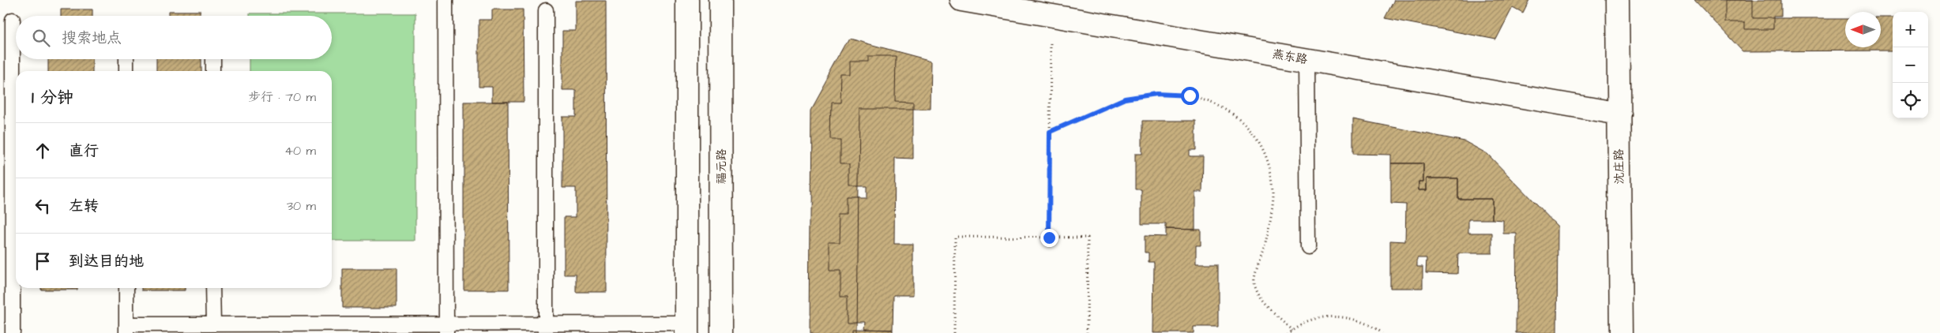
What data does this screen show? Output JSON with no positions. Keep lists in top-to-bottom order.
{
  "streets": {
    "street": ["燕东路", "福元路", "沈庄路"]
  },
  "crossings": [
    ["燕东路", "沈庄路"]
  ],
  "north": "left",
  "page": {
    "map_buttons": ["+", "−"],
    "search": "搜索地点",
    "heading": ["1 分钟", "步行 · 70 m"],
    "list": [
      ["直行", "40 m"],
      ["左转", "30 m"],
      "到达目的地"
    ]
  }
}
